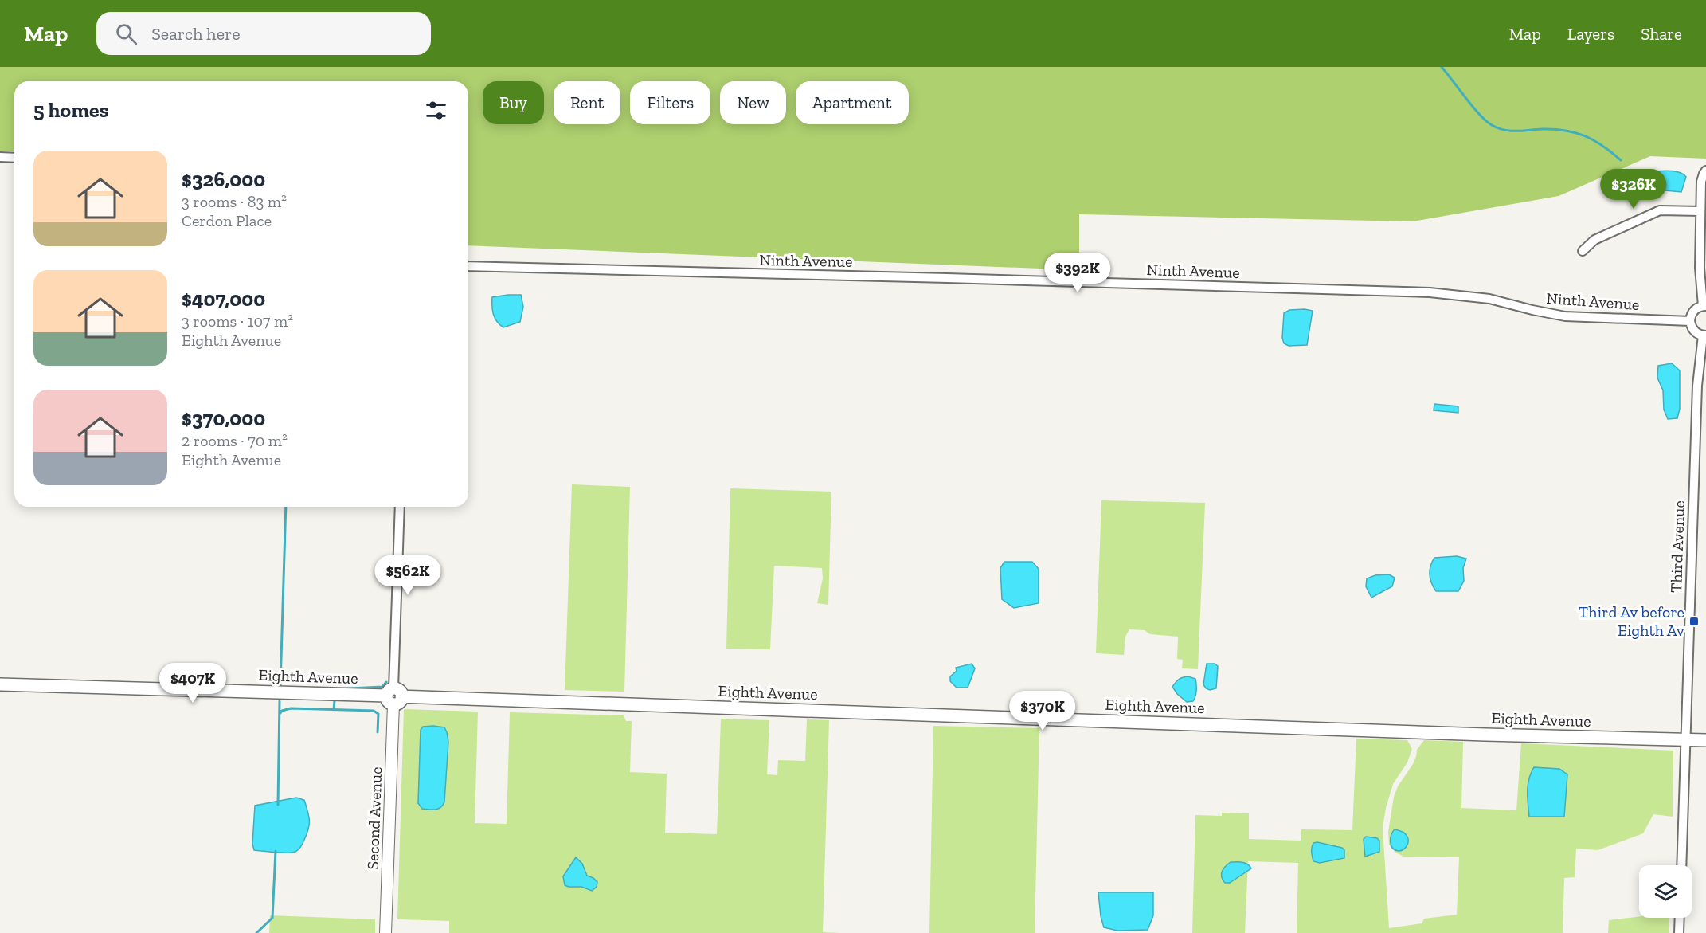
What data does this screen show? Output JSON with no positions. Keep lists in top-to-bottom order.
{
  "streets": {
    "main road": ["Eighth Avenue"],
    "street": ["Ninth Avenue", "Third Avenue", "Second Avenue"]
  },
  "crossings": [
    ["Third Avenue", "Eighth Avenue"],
    ["Eighth Avenue", "Second Avenue"]
  ],
  "places": {
    "transit": ["Third Av before Eighth Av"]
  },
  "page": {
    "header": "Map",
    "search": "Search here",
    "nav": ["Map", "Layers", "Share"],
    "chip": [
      "Buy",
      "Rent",
      "Filters",
      "New",
      "Apartment"
    ],
    "heading": "5 homes",
    "list": [
      {
        "name": "$326,000",
        "note": "3 rooms · 83 m² · Cerdon Place"
      },
      {
        "name": "$407,000",
        "note": "3 rooms · 107 m² · Eighth Avenue"
      },
      {
        "name": "$370,000",
        "note": "2 rooms · 70 m² · Eighth Avenue"
      }
    ],
    "price": [
      "$326K",
      "$392K",
      "$562K",
      "$407K",
      "$370K"
    ]
  }
}
